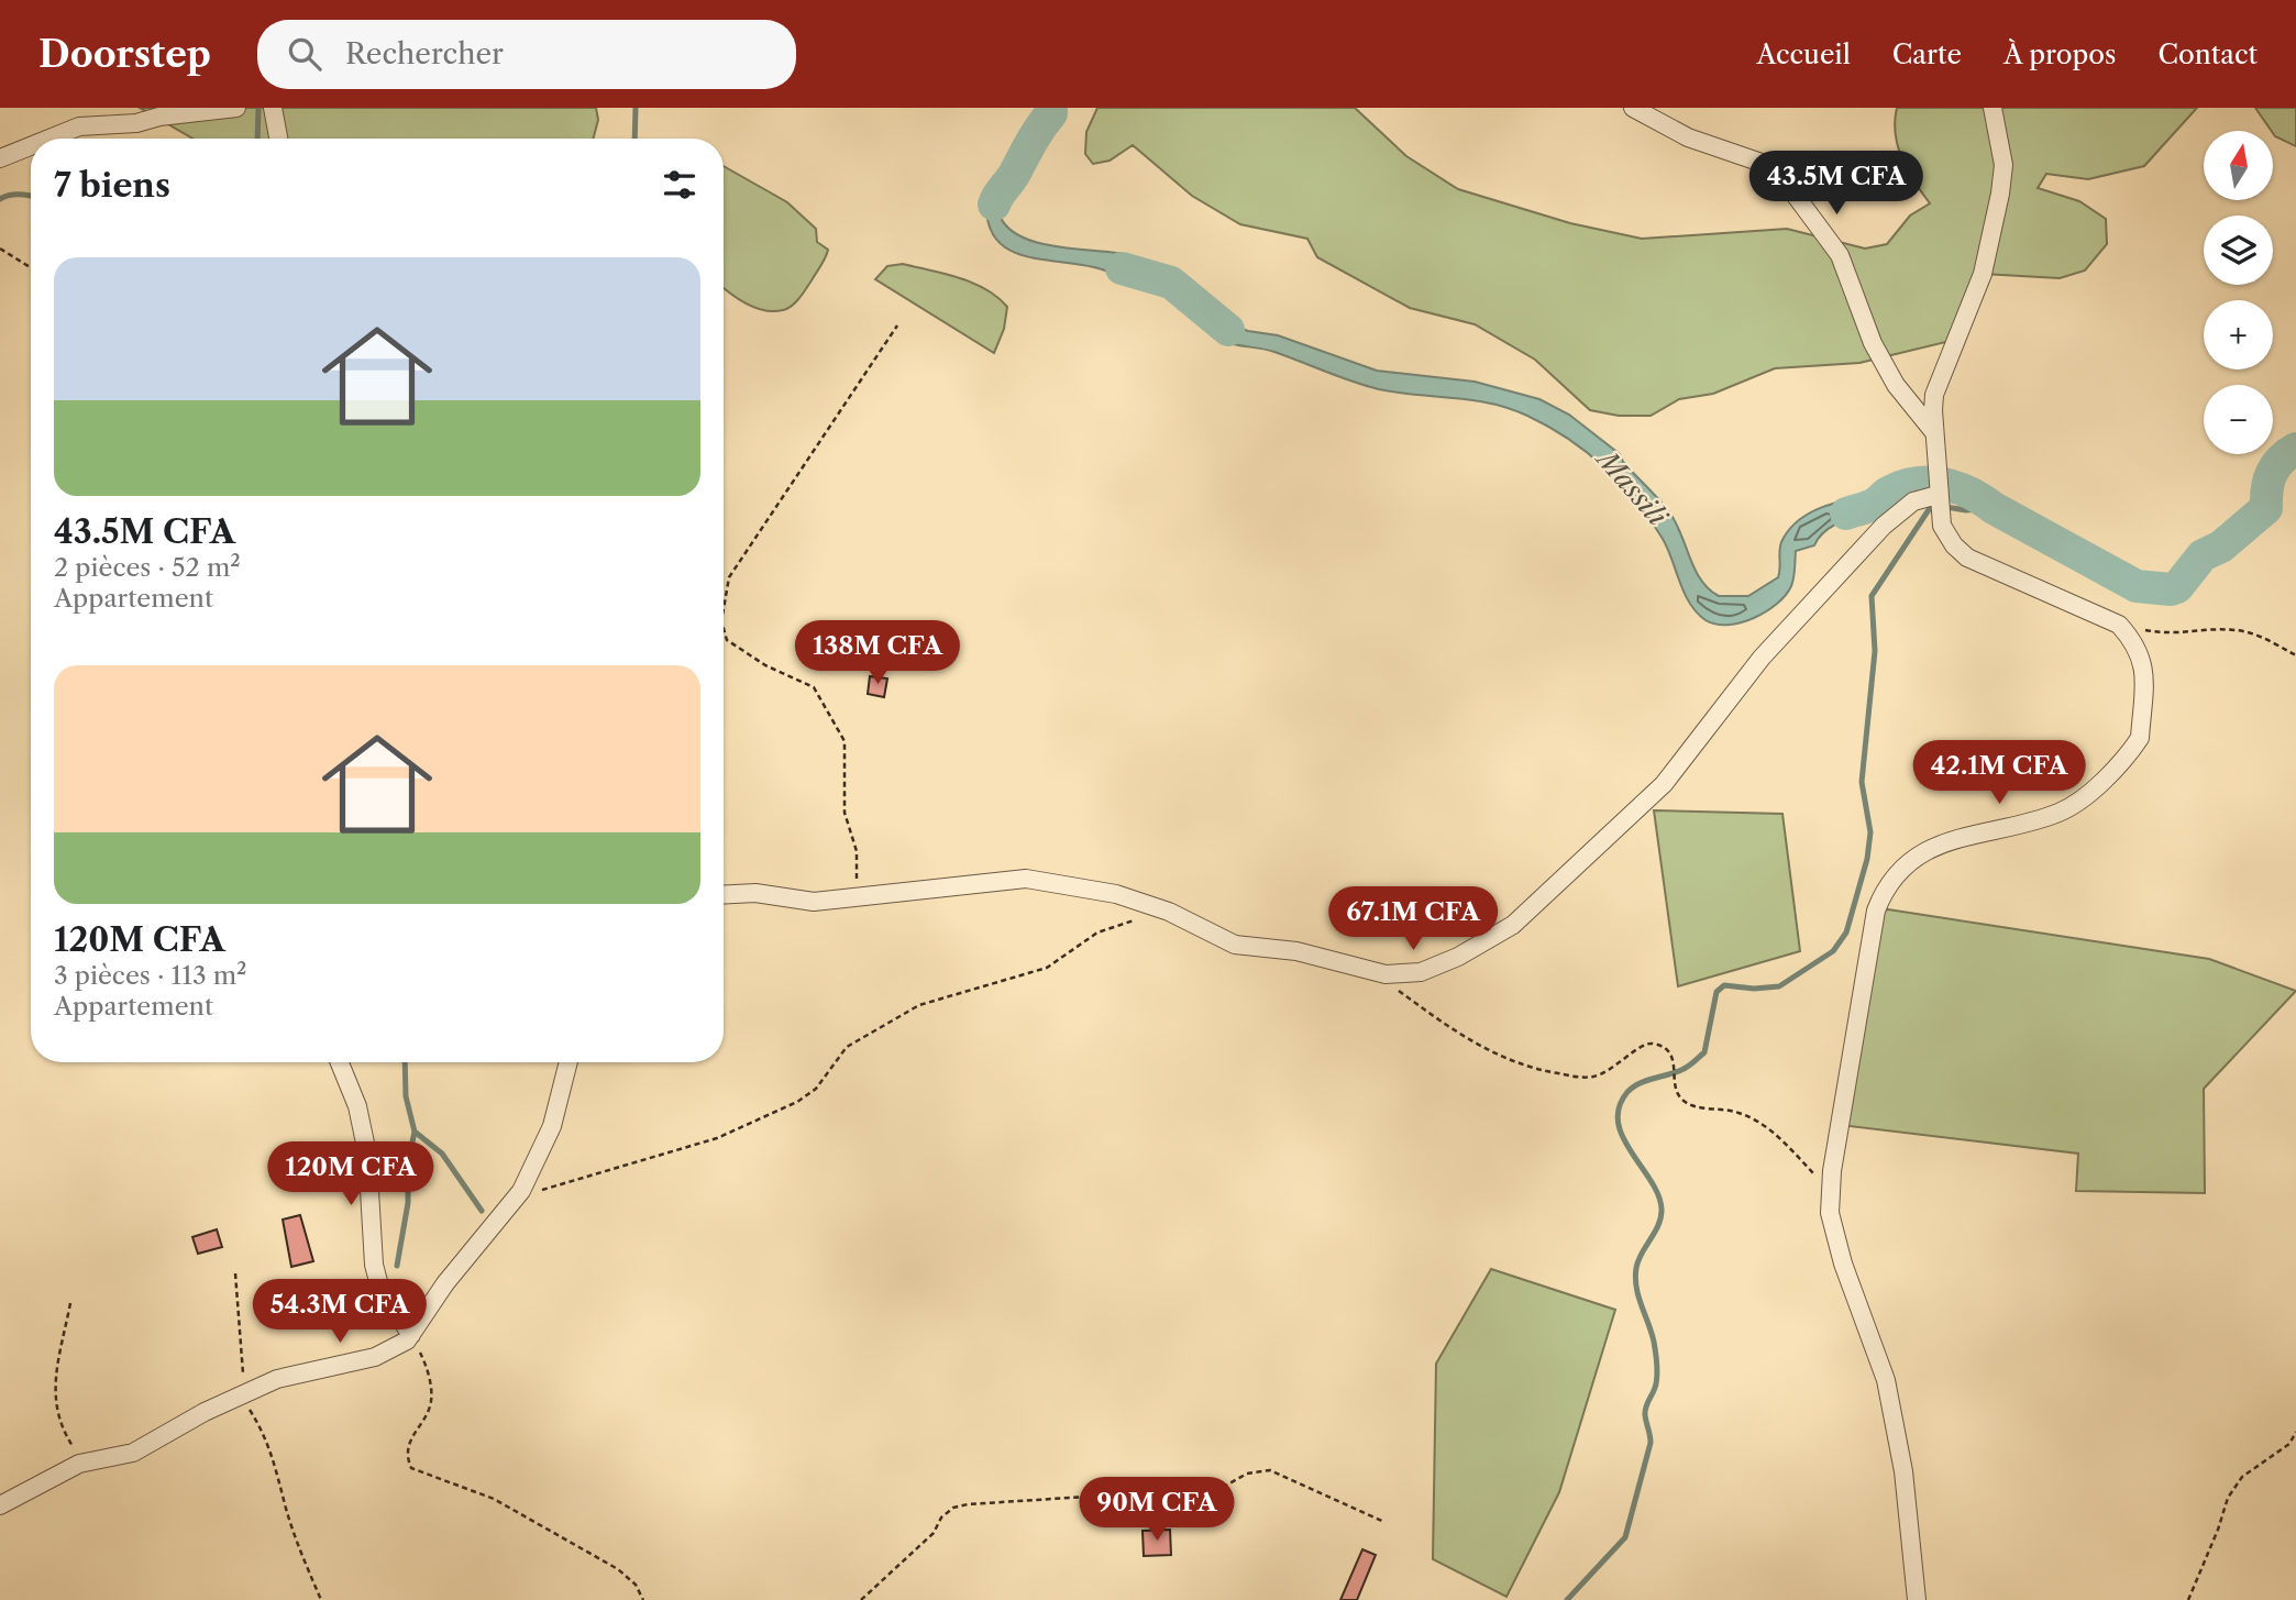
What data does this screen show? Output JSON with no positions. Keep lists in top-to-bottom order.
{
  "water": ["Massili"],
  "north": "top",
  "page": {
    "header": "Doorstep",
    "search": "Rechercher",
    "nav": [
      "Accueil",
      "Carte",
      "À propos",
      "Contact"
    ],
    "map_buttons": ["+", "−"],
    "heading": "7 biens",
    "price": [
      "43.5M CFA",
      "138M CFA",
      "42.1M CFA",
      "67.1M CFA",
      "120M CFA",
      "54.3M CFA",
      "90M CFA"
    ],
    "list": [
      {
        "name": "43.5M CFA",
        "note": "2 pièces · 52 m² · Appartement"
      },
      {
        "name": "120M CFA",
        "note": "3 pièces · 113 m² · Appartement"
      }
    ]
  }
}
